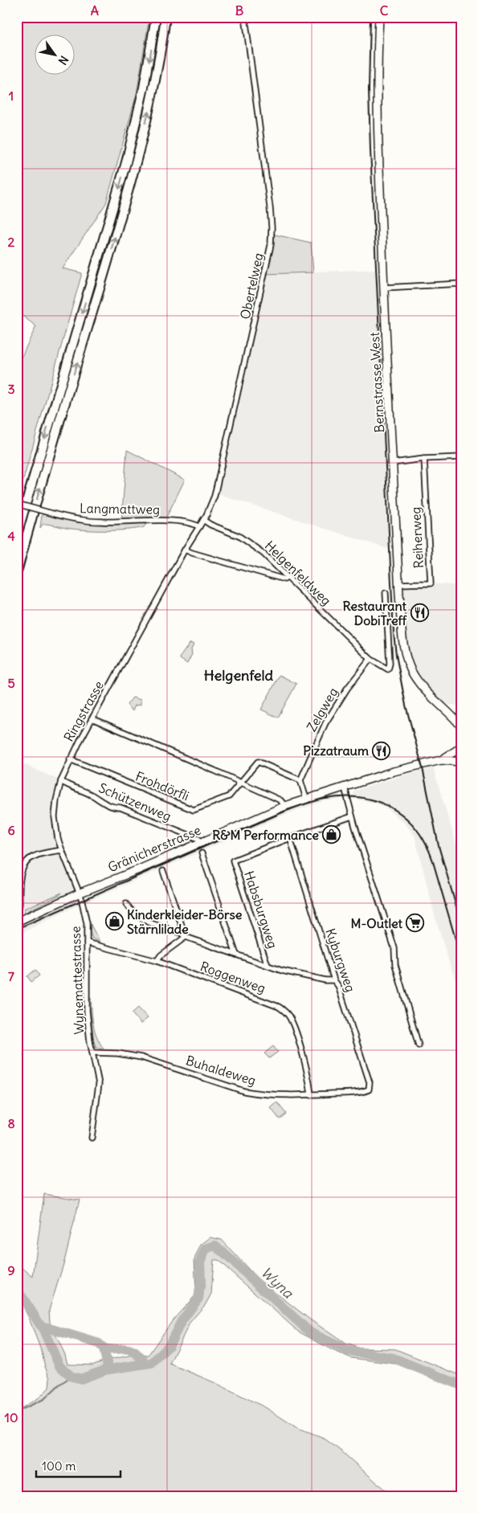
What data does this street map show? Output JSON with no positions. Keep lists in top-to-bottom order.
{
  "streets": {
    "main road": ["Bernstrasse West", "Gränicherstrasse"],
    "street": [
      "Obertelweg",
      "Langmattweg",
      "Reiherweg",
      "Helgenfeldweg",
      "Zelgweg",
      "Ringstrasse",
      "Frohdörfli",
      "Schützenweg",
      "Habsburgweg",
      "Kyburgweg",
      "Roggenweg",
      "Wynemattestrasse",
      "Buhaldeweg"
    ]
  },
  "crossings": [
    ["Obertelweg", "Langmattweg"],
    ["Obertelweg", "Helgenfeldweg"],
    ["Obertelweg", "Ringstrasse"],
    ["Bernstrasse West", "Reiherweg"],
    ["Helgenfeldweg", "Zelgweg"],
    ["Zelgweg", "Frohdörfli"],
    ["Ringstrasse", "Frohdörfli"],
    ["Ringstrasse", "Schützenweg"],
    ["Ringstrasse", "Gränicherstrasse"],
    ["Ringstrasse", "Wynemattestrasse"],
    ["Schützenweg", "Gränicherstrasse"],
    ["Gränicherstrasse", "Wynemattestrasse"],
    ["Habsburgweg", "Kyburgweg"],
    ["Kyburgweg", "Buhaldeweg"],
    ["Roggenweg", "Wynemattestrasse"],
    ["Roggenweg", "Buhaldeweg"],
    ["Wynemattestrasse", "Buhaldeweg"]
  ],
  "districts": ["Helgenfeld"],
  "water": ["Wyna"],
  "places": {
    "restaurant": ["Restaurant DobiTreff", "Pizzatraum"],
    "shop": ["R&M Performance", "Kinderkleider-Börse Stärnlilade"],
    "supermarket": ["M-Outlet"]
  },
  "scale_bar": "100 m",
  "north": "bottom right",
  "grid": {
    "columns": ["A", "B", "C"],
    "rows": [
      "1",
      "2",
      "3",
      "4",
      "5",
      "6",
      "7",
      "8",
      "9",
      "10"
    ]
  }
}
